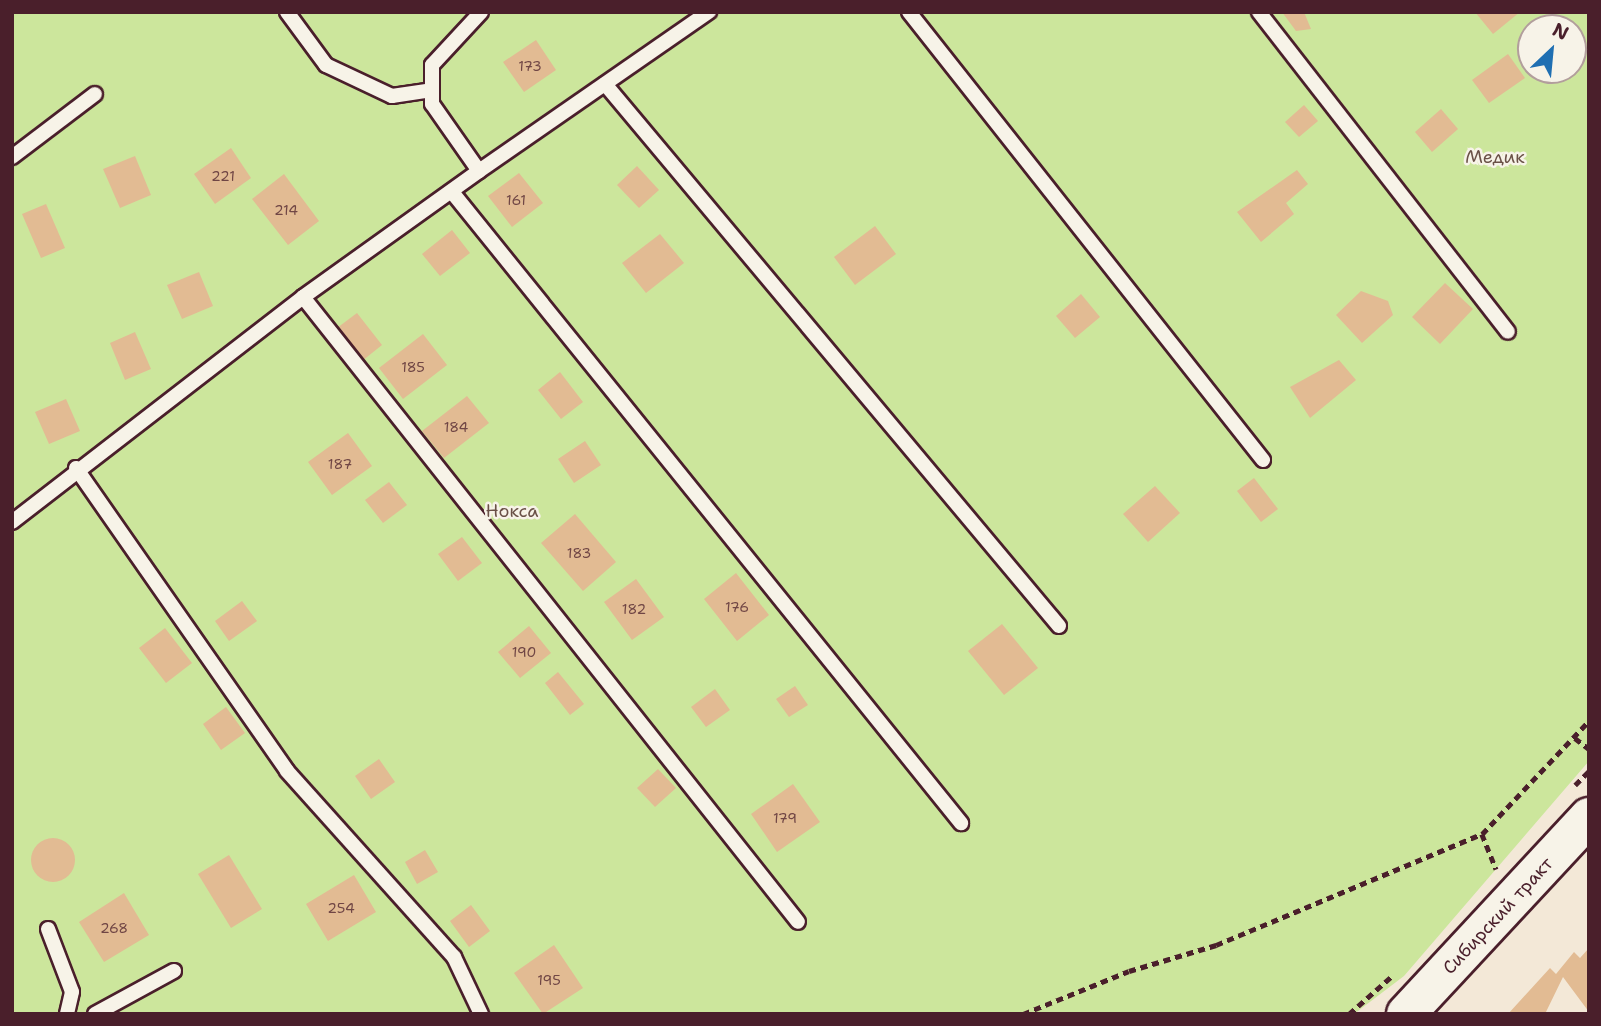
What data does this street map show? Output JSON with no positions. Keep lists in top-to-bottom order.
{
  "streets": {
    "main road": ["Сибирский тракт"]
  },
  "parks": ["Медик", "Нокса"],
  "house_numbers": [
    "173",
    "221",
    "161",
    "214",
    "185",
    "184",
    "187",
    "183",
    "176",
    "182",
    "190",
    "179",
    "254",
    "268",
    "195"
  ],
  "north": "top right"
}
